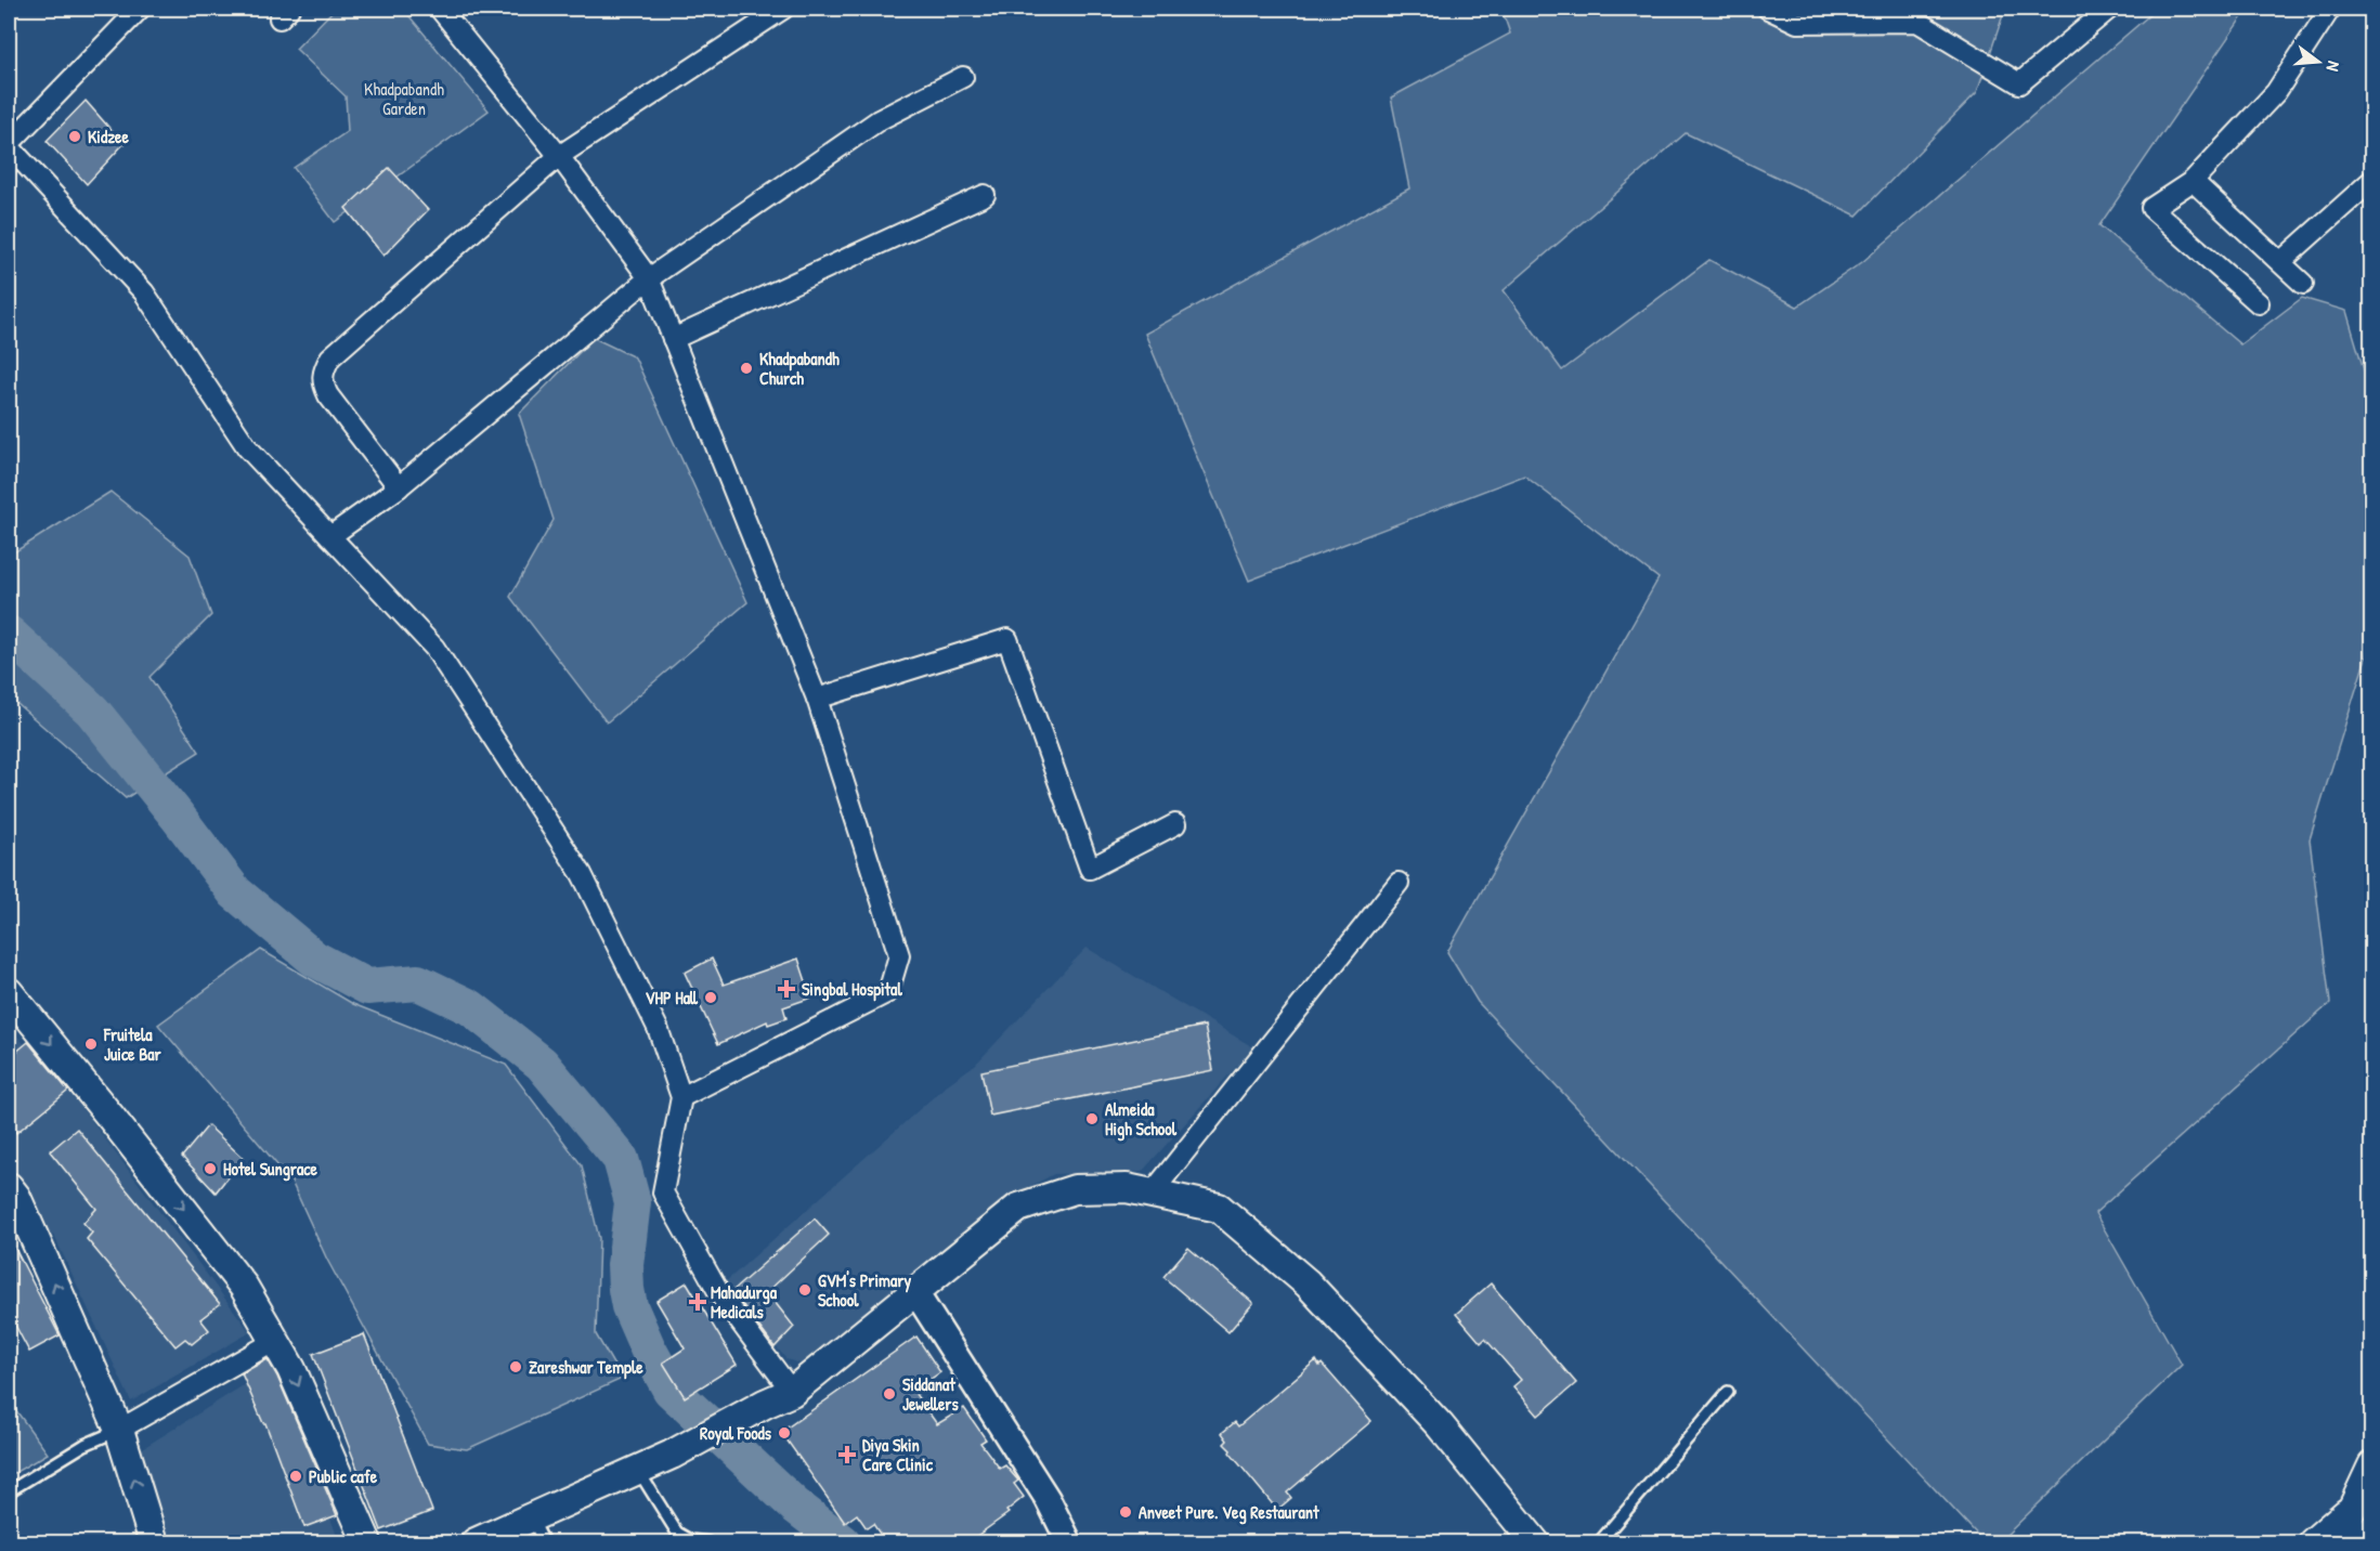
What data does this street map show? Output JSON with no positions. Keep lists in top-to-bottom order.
{
  "parks": ["Khadpabandh Garden"],
  "places": {
    "other": [
      "Kidzee",
      "Khadpabandh Church",
      "VHP Hall",
      "Fruitela Juice Bar",
      "Almeida High School",
      "Hotel Sungrace",
      "GVM's Primary School",
      "Zareshwar Temple",
      "Siddanat Jewellers",
      "Royal Foods",
      "Public cafe",
      "Anveet Pure. Veg Restaurant"
    ],
    "health": ["Singbal Hospital", "Mahadurga Medicals", "Diya Skin Care Clinic"]
  },
  "north": "right"
}
